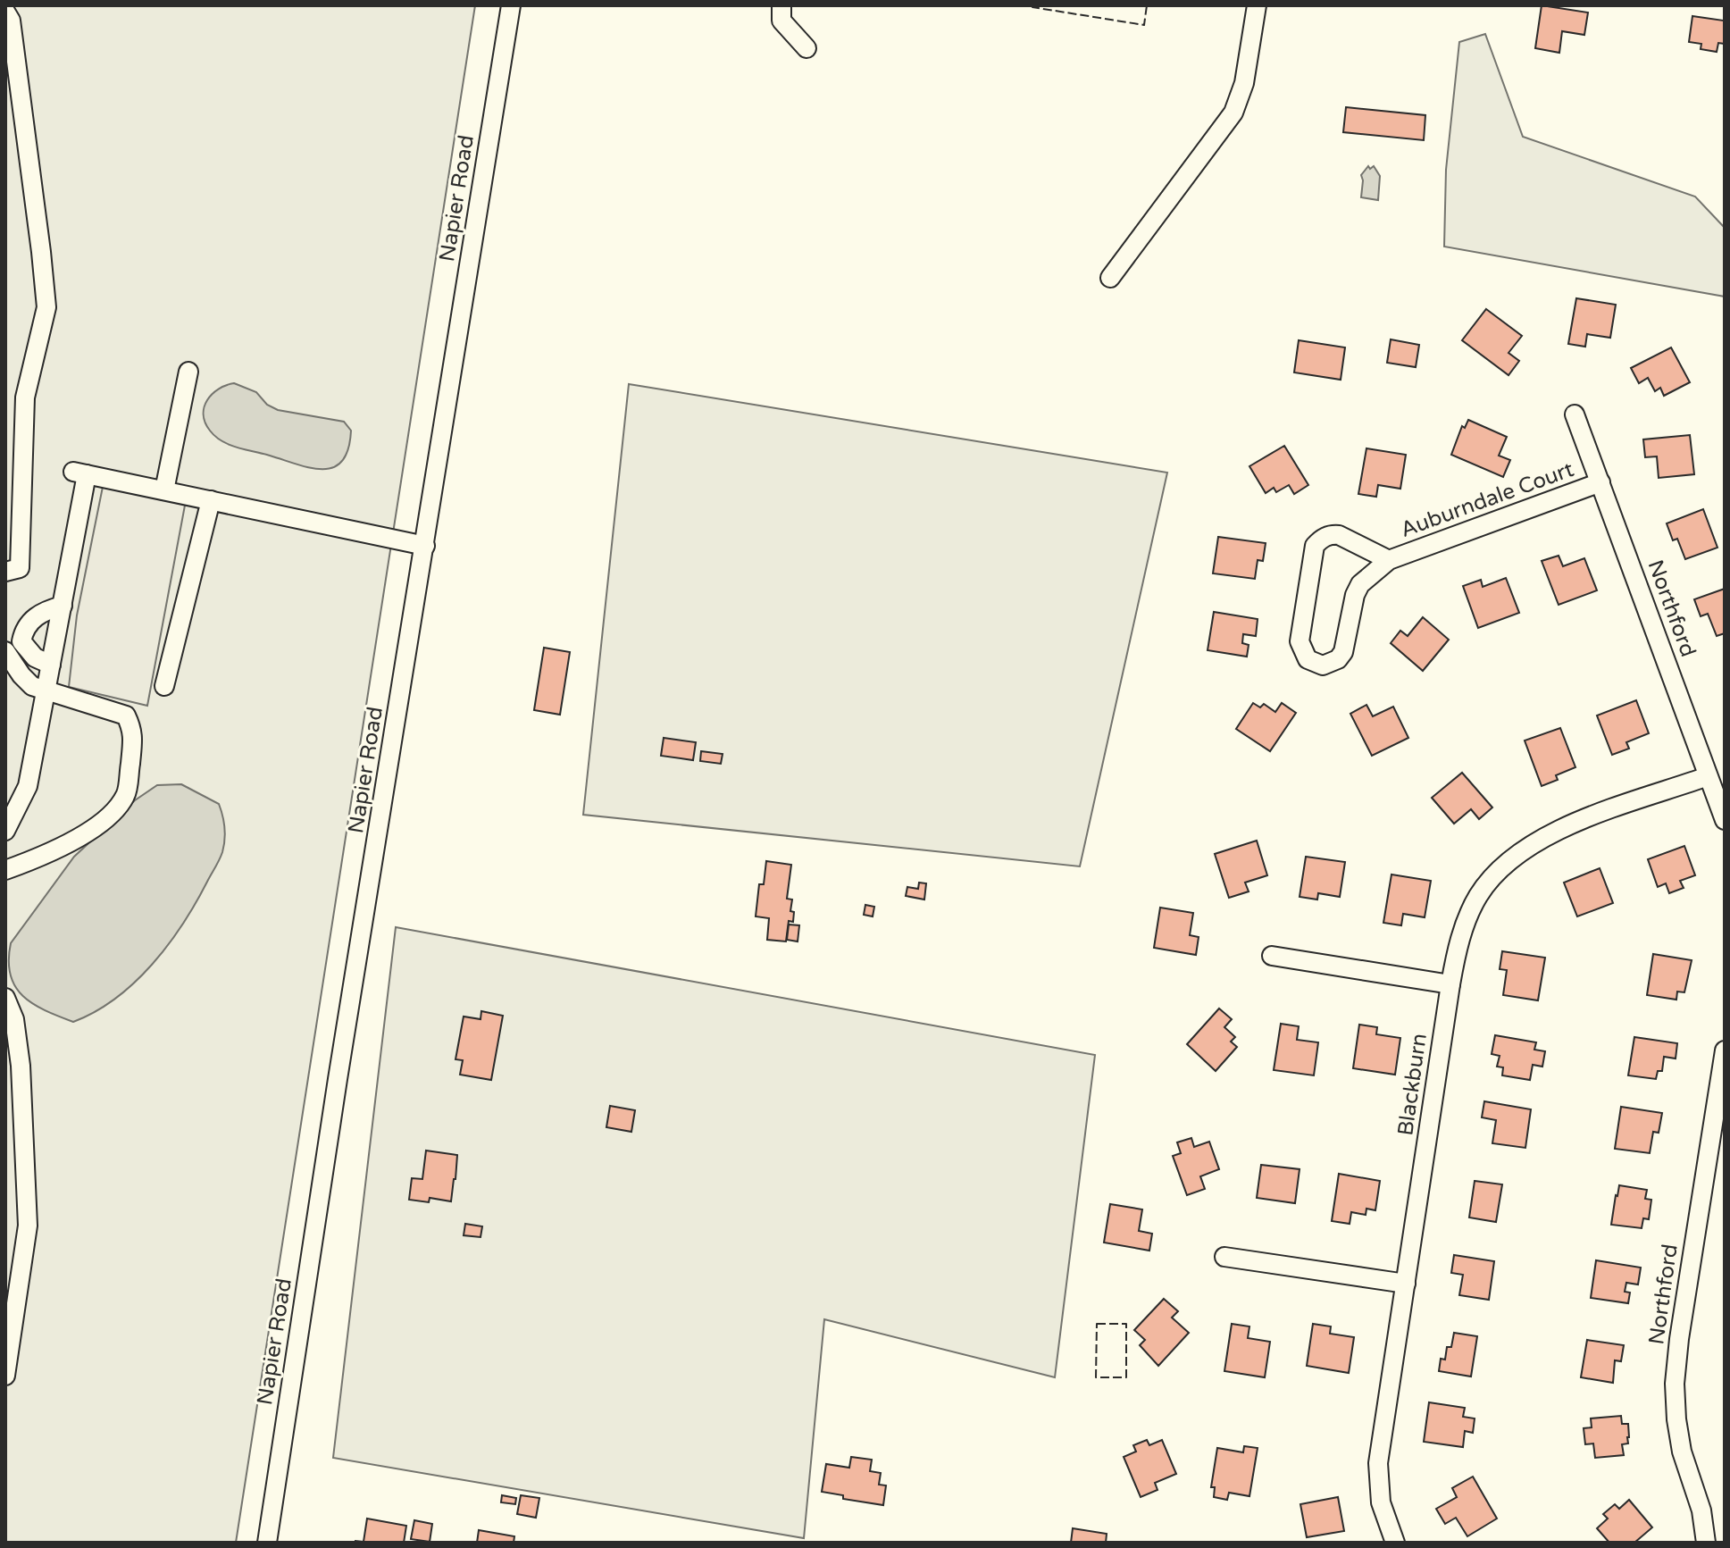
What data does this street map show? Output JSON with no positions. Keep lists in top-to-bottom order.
{
  "streets": {
    "street": [
      "Napier Road",
      "Auburndale Court",
      "Northford",
      "Blackburn"
    ]
  },
  "crossings": [
    ["Auburndale Court", "Northford"],
    ["Northford", "Blackburn"]
  ]
}
